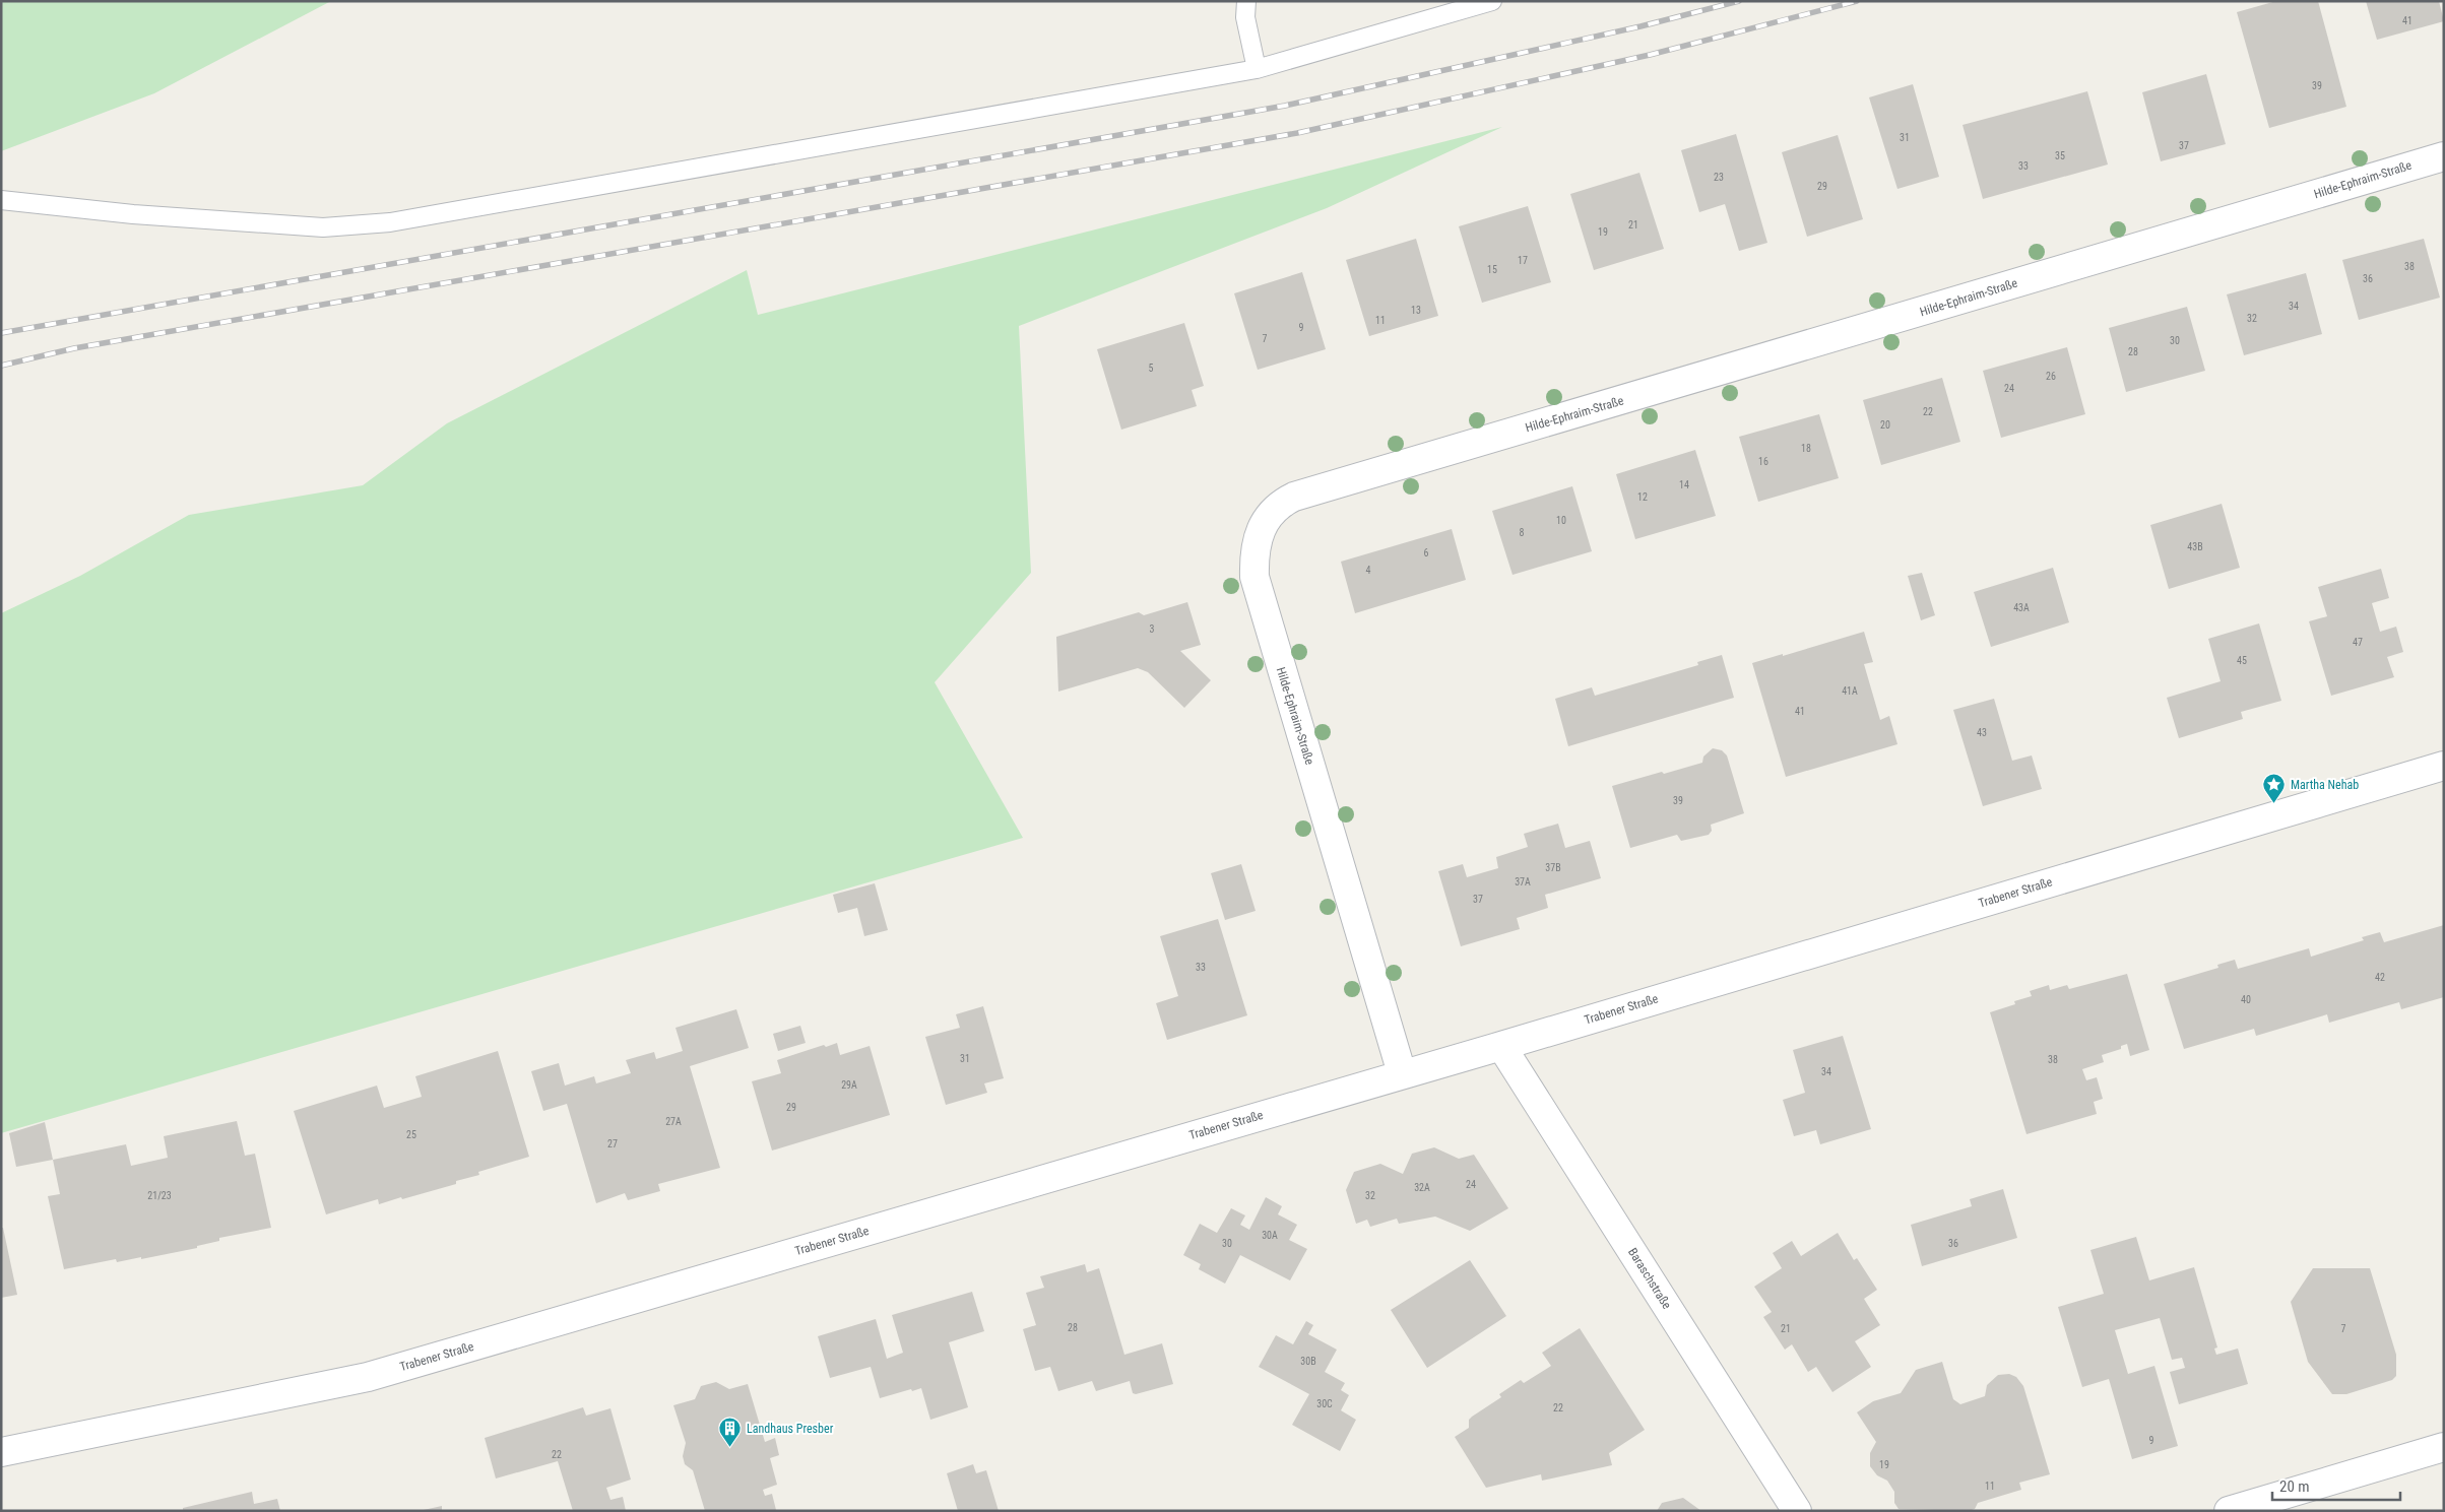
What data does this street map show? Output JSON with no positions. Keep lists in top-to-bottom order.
{
  "streets": {
    "street": ["Hilde-Ephraim-Straße", "Trabener Straße", "Baraschstraße"]
  },
  "crossings": [
    ["Hilde-Ephraim-Straße", "Trabener Straße"],
    ["Trabener Straße", "Baraschstraße"]
  ],
  "places": {
    "place": ["Martha Nehab"],
    "building": ["Landhaus Presber"]
  },
  "house_numbers": [
    "41",
    "39",
    "31",
    "37",
    "35",
    "33",
    "23",
    "29",
    "21",
    "19",
    "17",
    "38",
    "15",
    "36",
    "34",
    "13",
    "32",
    "11",
    "9",
    "7",
    "30",
    "28",
    "5",
    "26",
    "24",
    "22",
    "20",
    "18",
    "16",
    "14",
    "12",
    "10",
    "8",
    "43B",
    "6",
    "4",
    "43A",
    "3",
    "47",
    "45",
    "41A",
    "41",
    "43",
    "39",
    "37B",
    "37A",
    "37",
    "33",
    "42",
    "40",
    "31",
    "38",
    "34",
    "29A",
    "29",
    "27A",
    "25",
    "27",
    "24",
    "32A",
    "21/23",
    "32",
    "30A",
    "30",
    "36",
    "28",
    "21",
    "7",
    "30B",
    "30C",
    "22",
    "9",
    "22",
    "19",
    "11"
  ],
  "scale_bar": "20 m"
}
